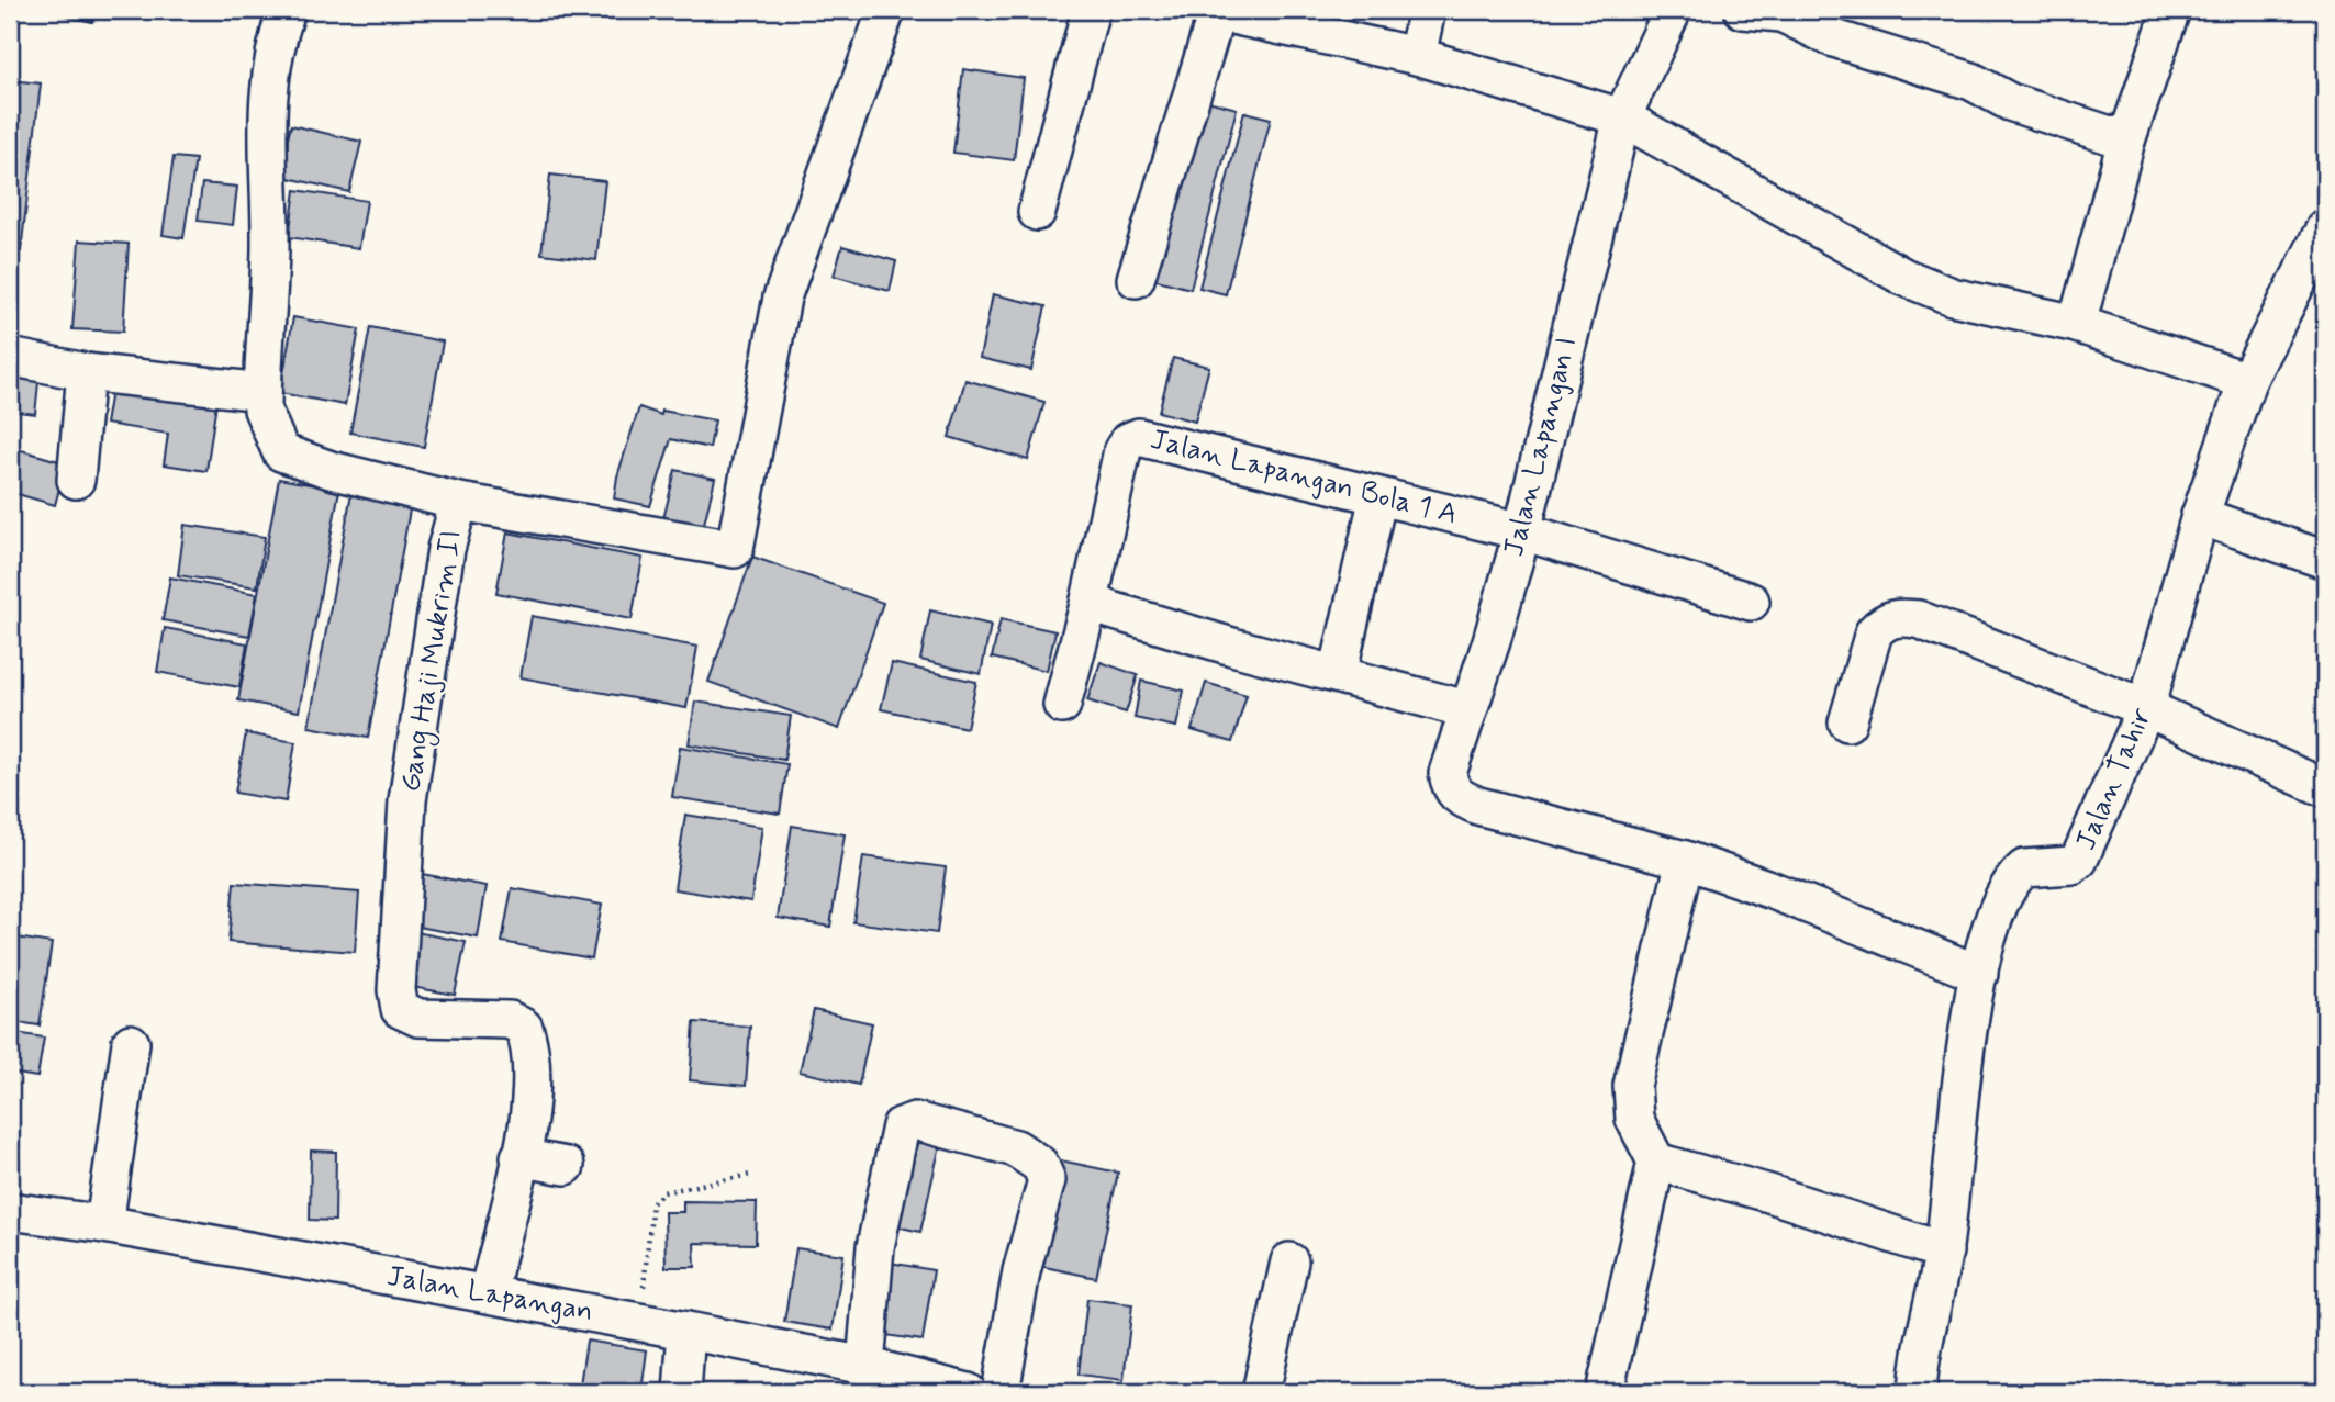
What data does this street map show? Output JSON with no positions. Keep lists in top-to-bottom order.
{
  "streets": {
    "street": [
      "Jalan Lapangan I",
      "Jalan Lapangan Bola 1 A",
      "Gang Haji Mukrim II",
      "Jalan Tahir",
      "Jalan Lapangan"
    ]
  },
  "crossings": [
    ["Jalan Lapangan I", "Jalan Lapangan Bola 1 A"],
    ["Gang Haji Mukrim II", "Jalan Lapangan"]
  ]
}
